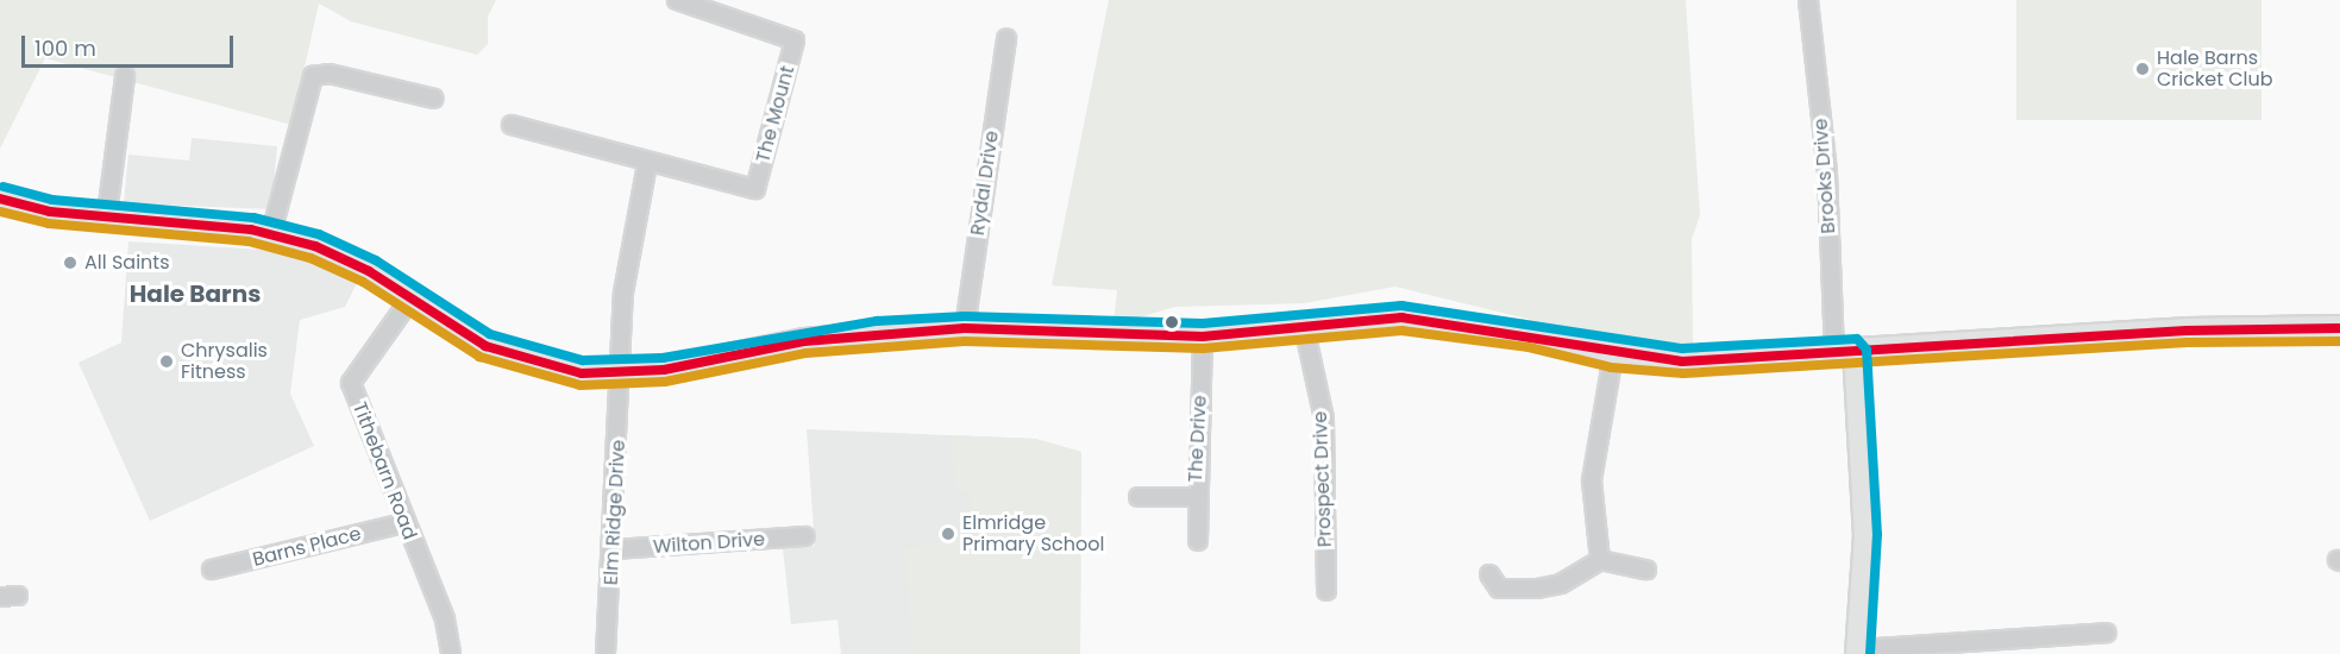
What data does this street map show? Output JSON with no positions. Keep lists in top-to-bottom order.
{
  "streets": {
    "street": [
      "The Mount",
      "Brooks Drive",
      "Rydal Drive",
      "The Drive",
      "Tithebarn Road",
      "Prospect Drive",
      "Elm Ridge Drive",
      "Wilton Drive",
      "Barns Place"
    ]
  },
  "crossings": [
    ["Tithebarn Road", "Barns Place"],
    ["Elm Ridge Drive", "Wilton Drive"]
  ],
  "districts": ["Hale Barns"],
  "places": [
    "Hale Barns Cricket Club",
    "All Saints",
    "Chrysalis Fitness",
    "Elmridge Primary School"
  ],
  "scale_bar": "100 m"
}
